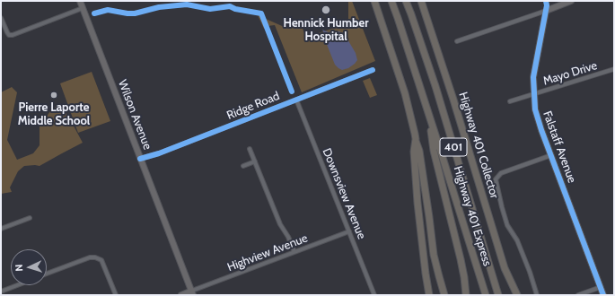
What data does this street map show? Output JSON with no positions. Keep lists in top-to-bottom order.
{
  "streets": {
    "highway": ["Highway 401 Collector", "401", "Highway 401 Express"],
    "street": [
      "Mayo Drive",
      "Ridge Road",
      "Wilson Avenue",
      "Falstaff Avenue",
      "Downsview Avenue",
      "Highview Avenue"
    ]
  },
  "crossings": [
    ["Mayo Drive", "Falstaff Avenue"],
    ["Ridge Road", "Wilson Avenue"],
    ["Ridge Road", "Downsview Avenue"],
    ["Wilson Avenue", "Highview Avenue"],
    ["Downsview Avenue", "Highview Avenue"]
  ],
  "places": ["Hennick Humber Hospital", "Pierre Laporte Middle School"],
  "north": "left"
}
